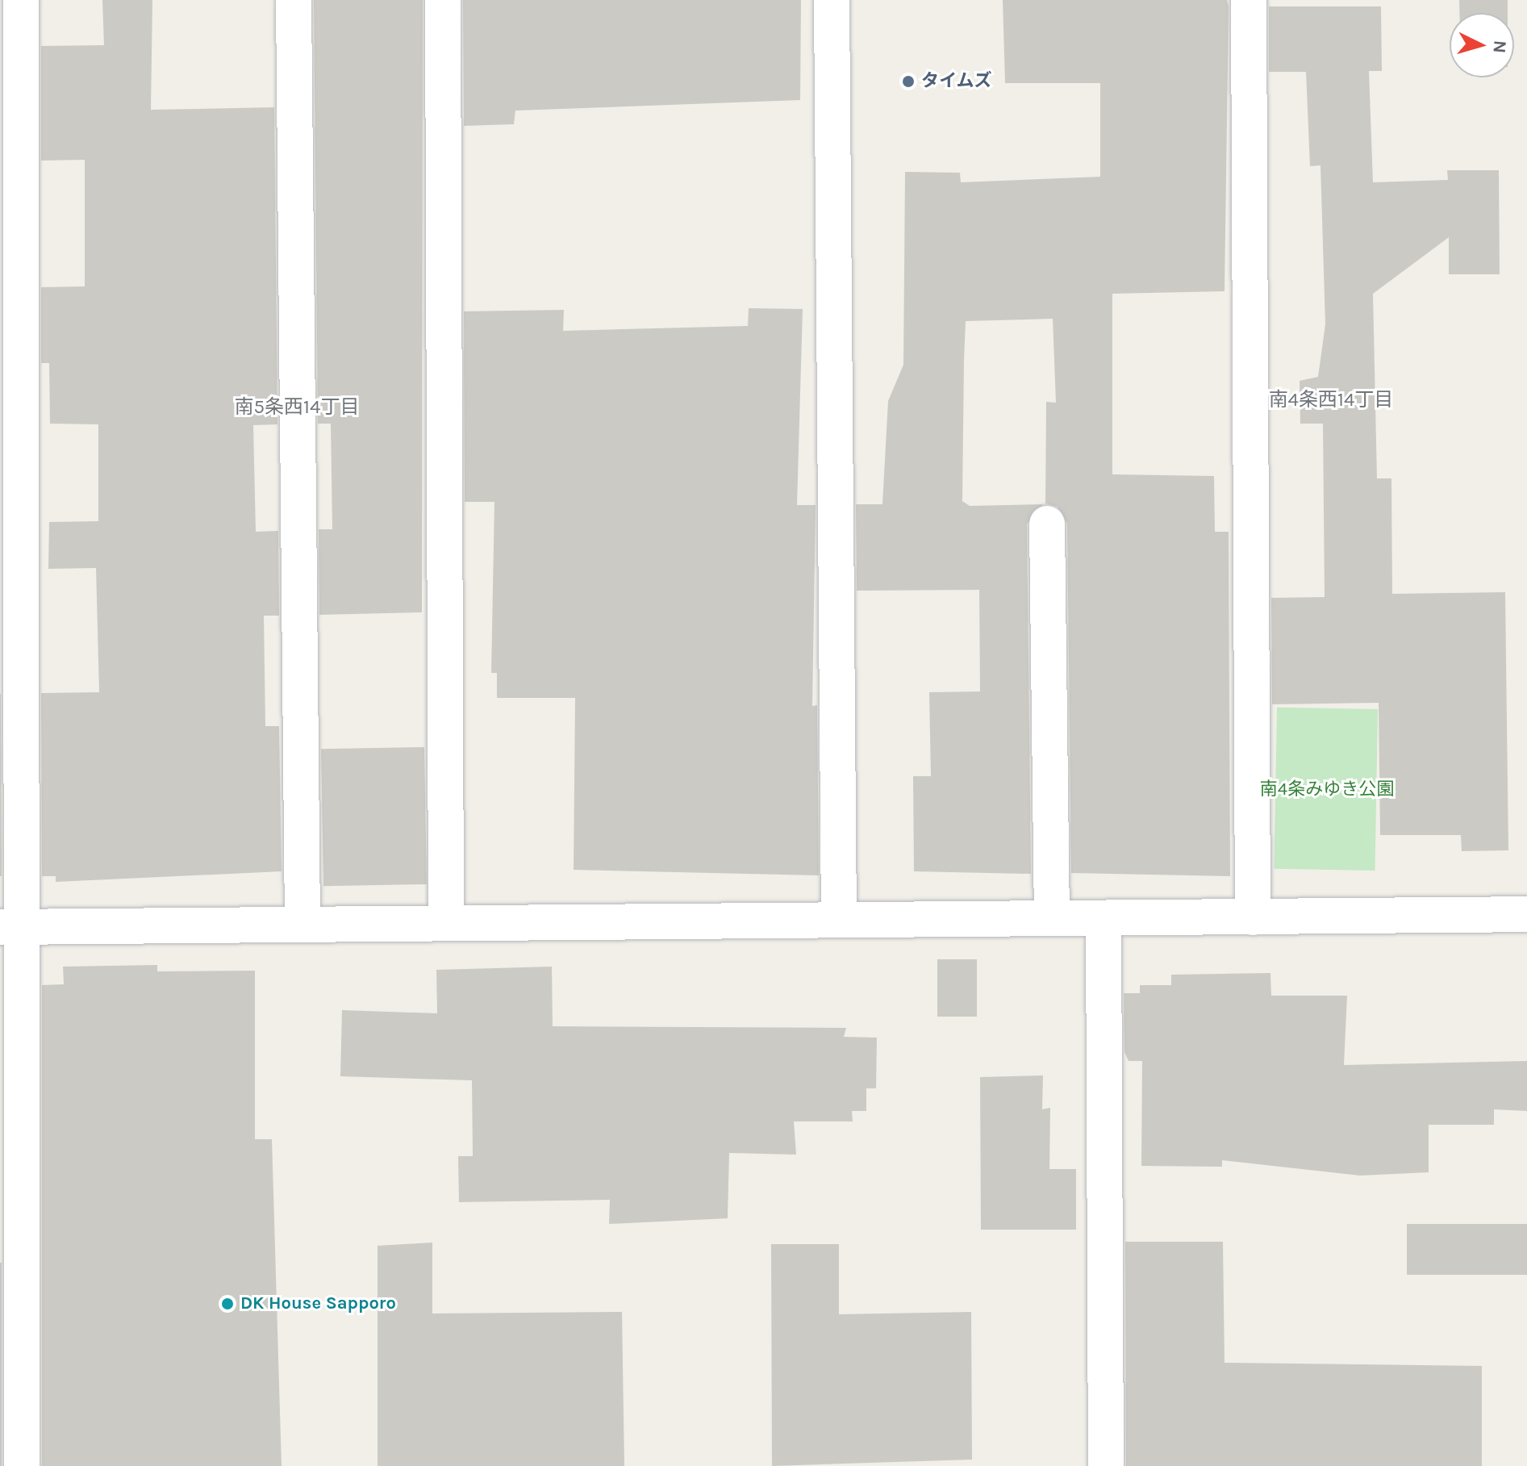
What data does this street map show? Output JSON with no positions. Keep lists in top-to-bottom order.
{
  "districts": ["南4条西14丁目", "南5条西14丁目"],
  "parks": ["南4条みゆき公園"],
  "places": ["タイムズ", "DK House Sapporo"],
  "north": "right"
}
